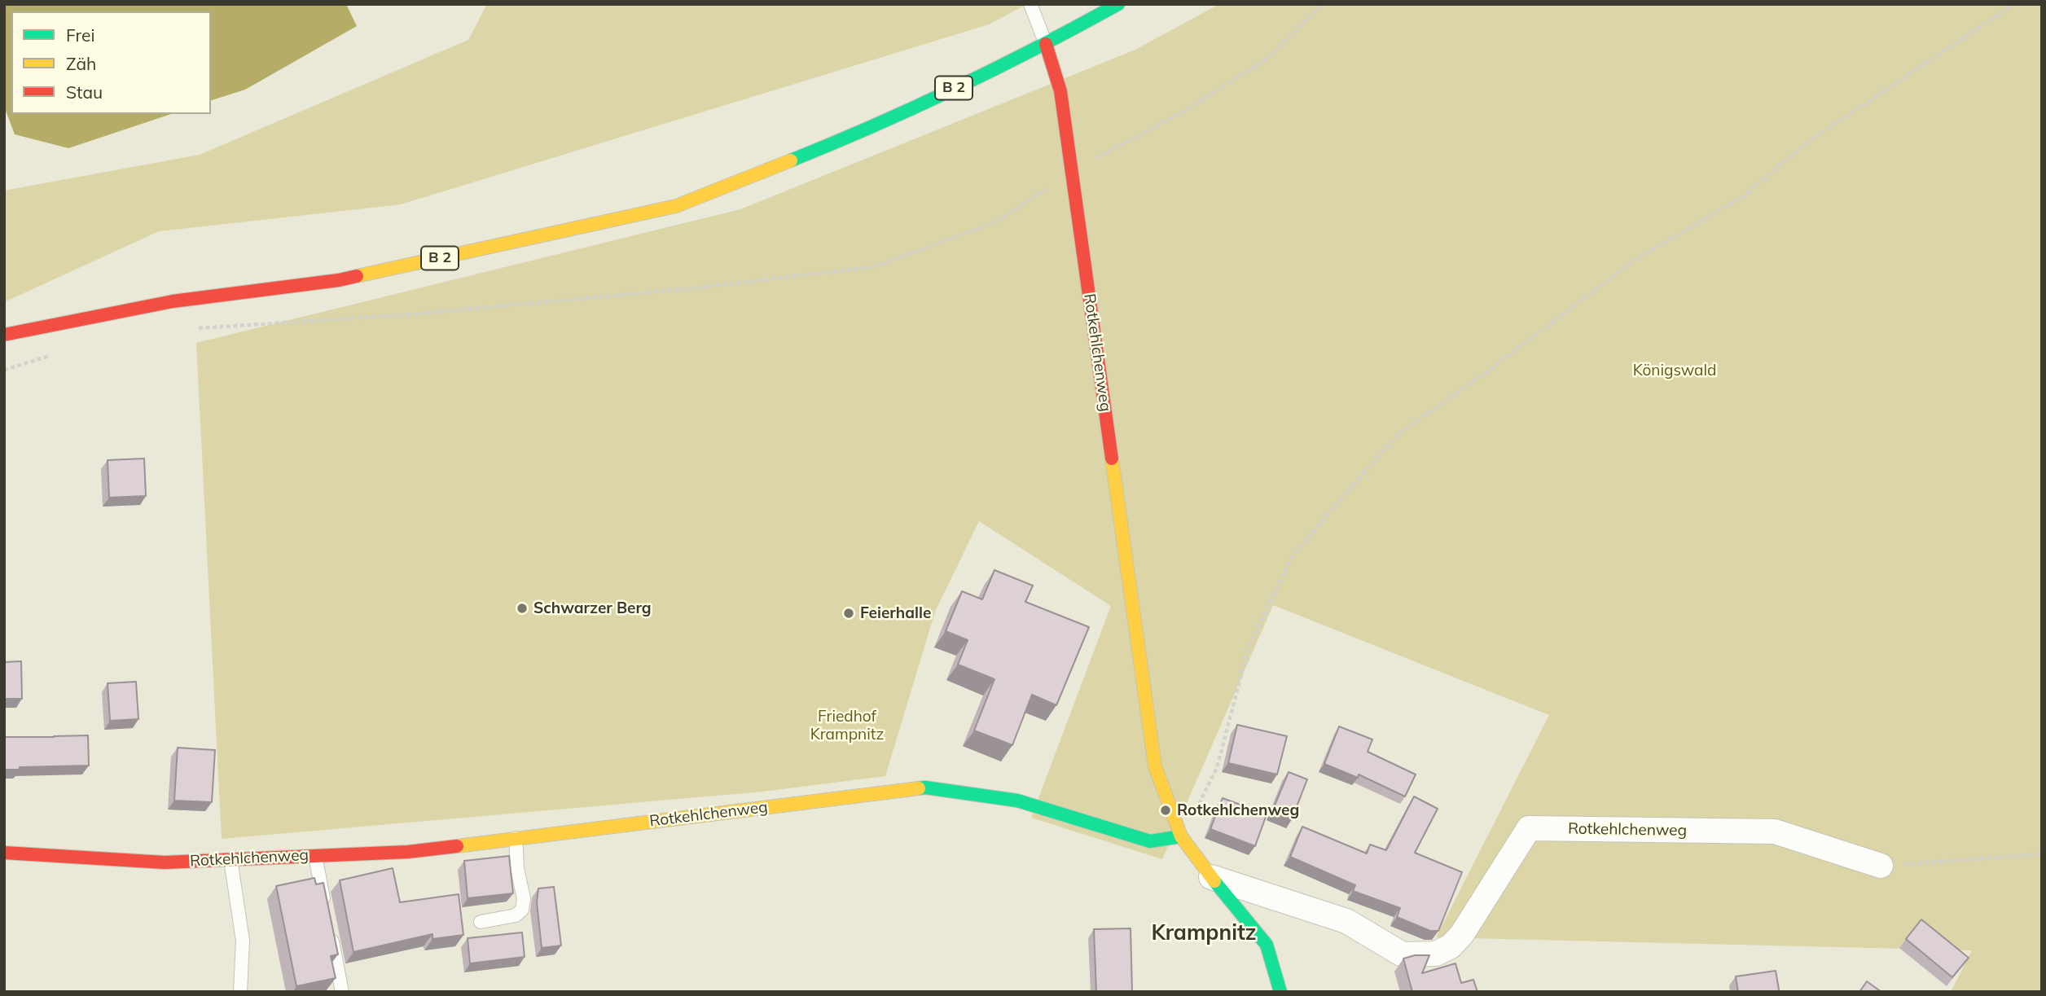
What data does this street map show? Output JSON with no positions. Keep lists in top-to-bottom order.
{
  "streets": {
    "street": ["B 2", "Rotkehlchenweg"]
  },
  "crossings": [
    ["B 2", "Rotkehlchenweg"]
  ],
  "districts": ["Krampnitz"],
  "parks": ["Königswald", "Friedhof Krampnitz"],
  "places": ["Schwarzer Berg", "Feierhalle", "Rotkehlchenweg"],
  "legend": ["Frei", "Zäh", "Stau"]
}
